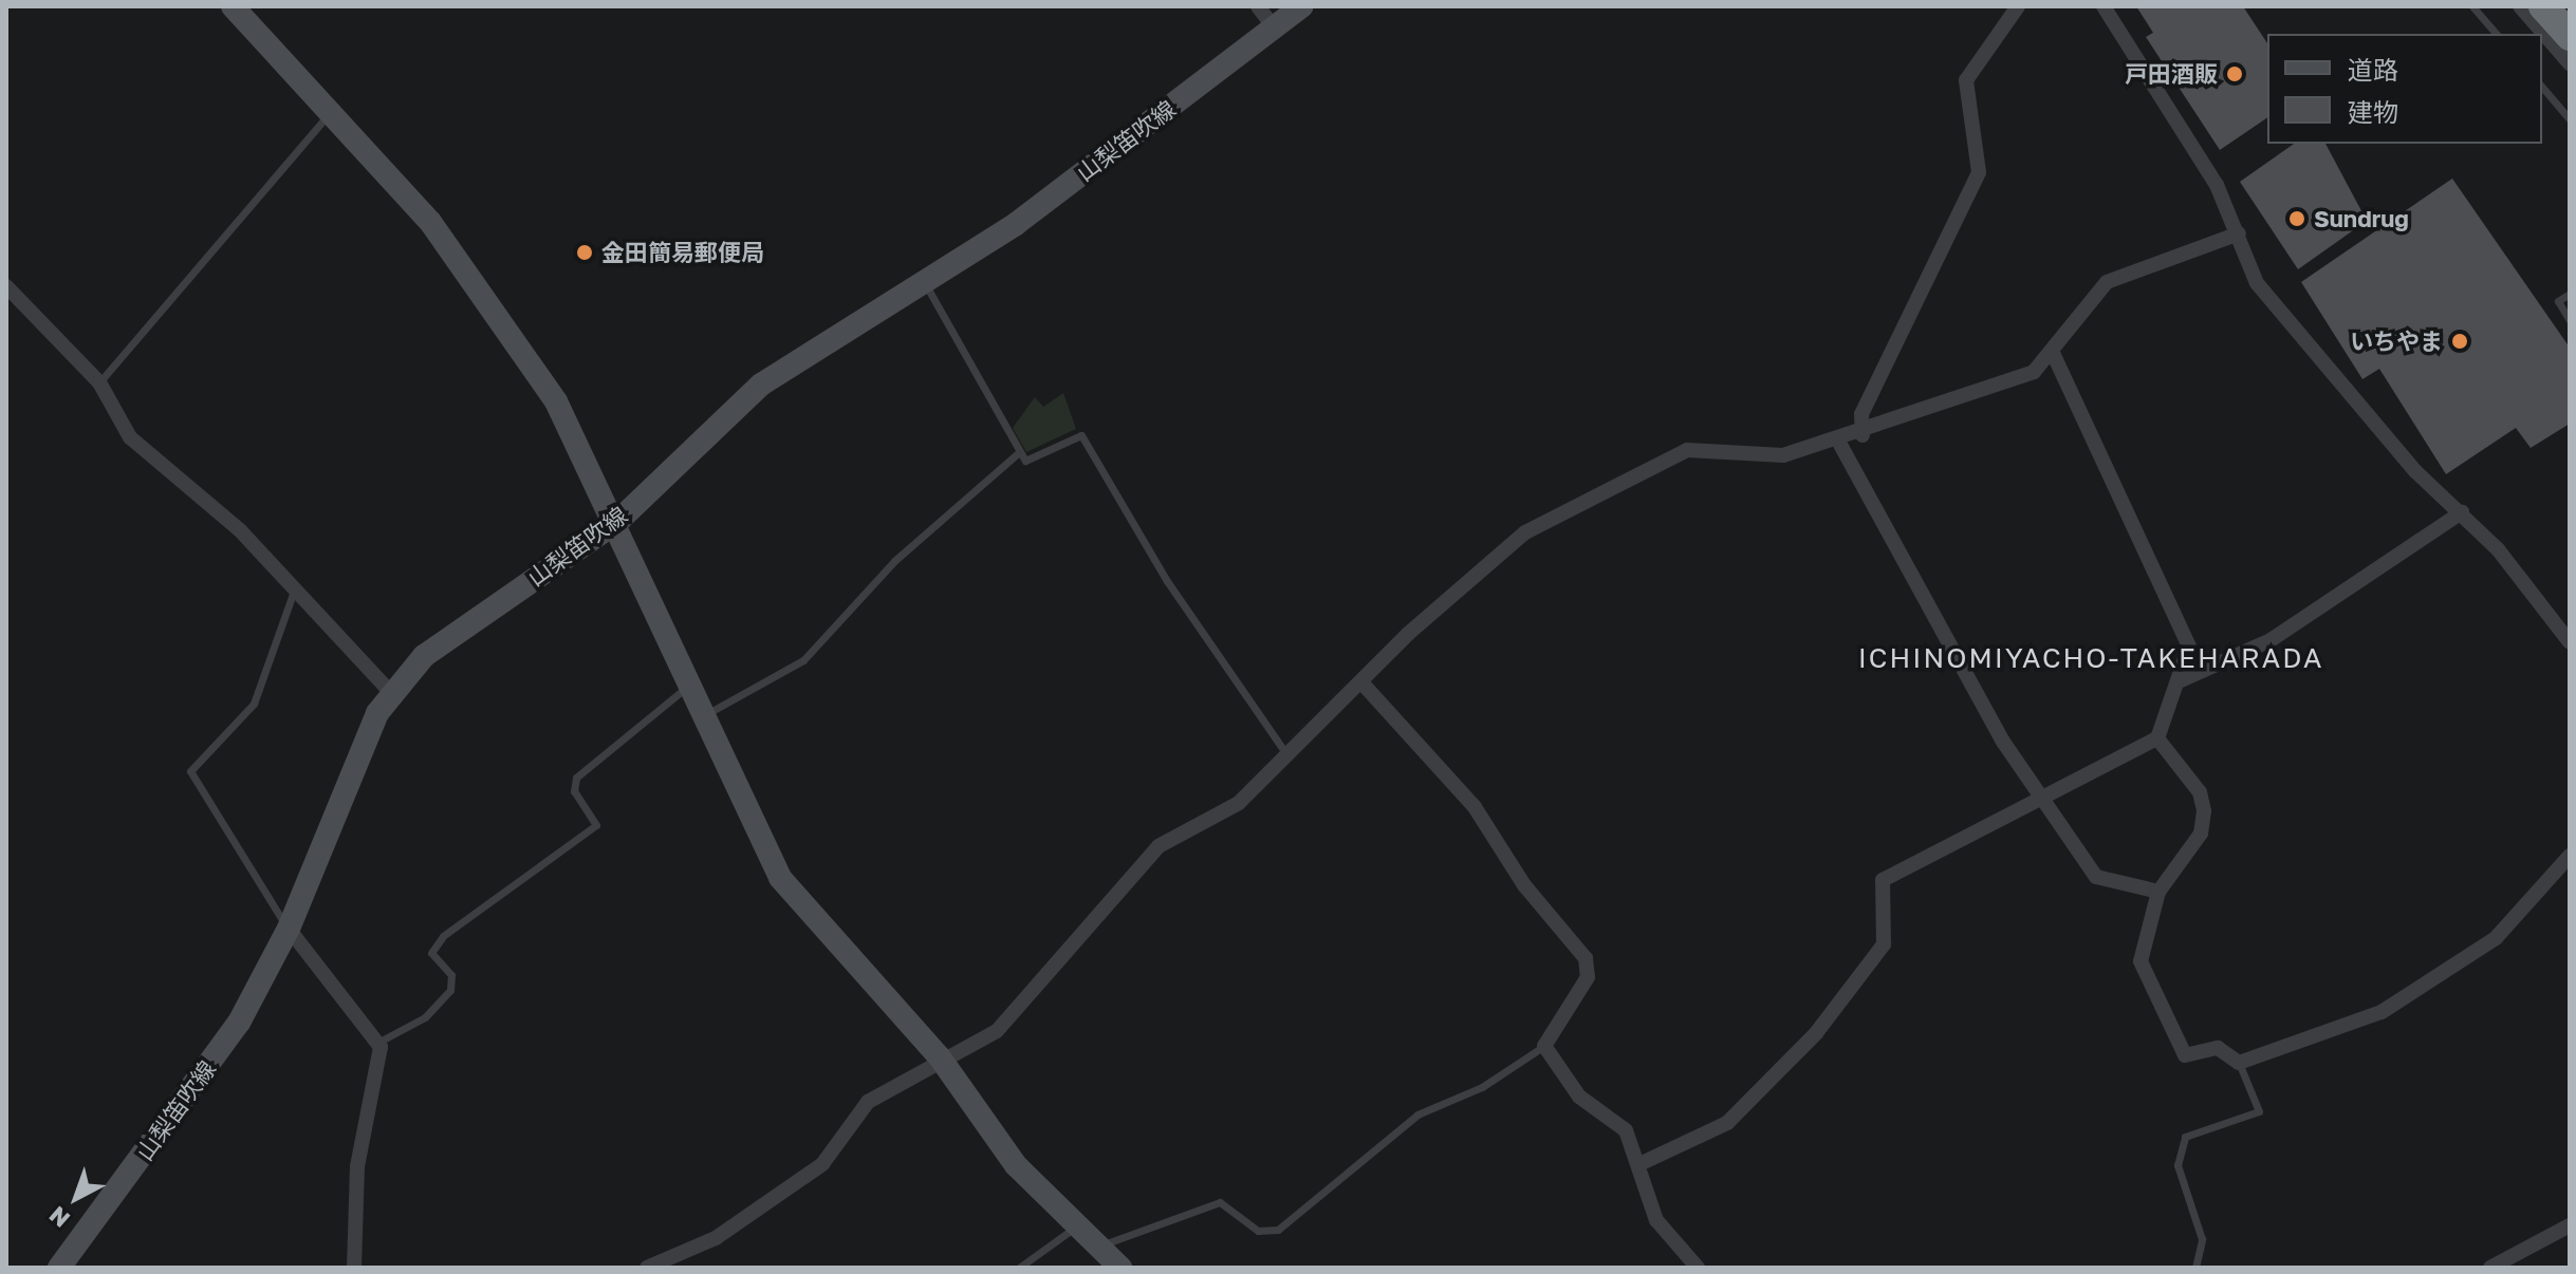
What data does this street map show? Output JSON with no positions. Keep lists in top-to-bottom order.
{
  "streets": {
    "main road": ["山梨笛吹線"]
  },
  "districts": ["ICHINOMIYACHO-TAKEHARADA"],
  "places": [
    "戸田酒販",
    "Sundrug",
    "金田簡易郵便局",
    "いちやま"
  ],
  "legend": ["道路", "建物"],
  "north": "bottom left"
}
